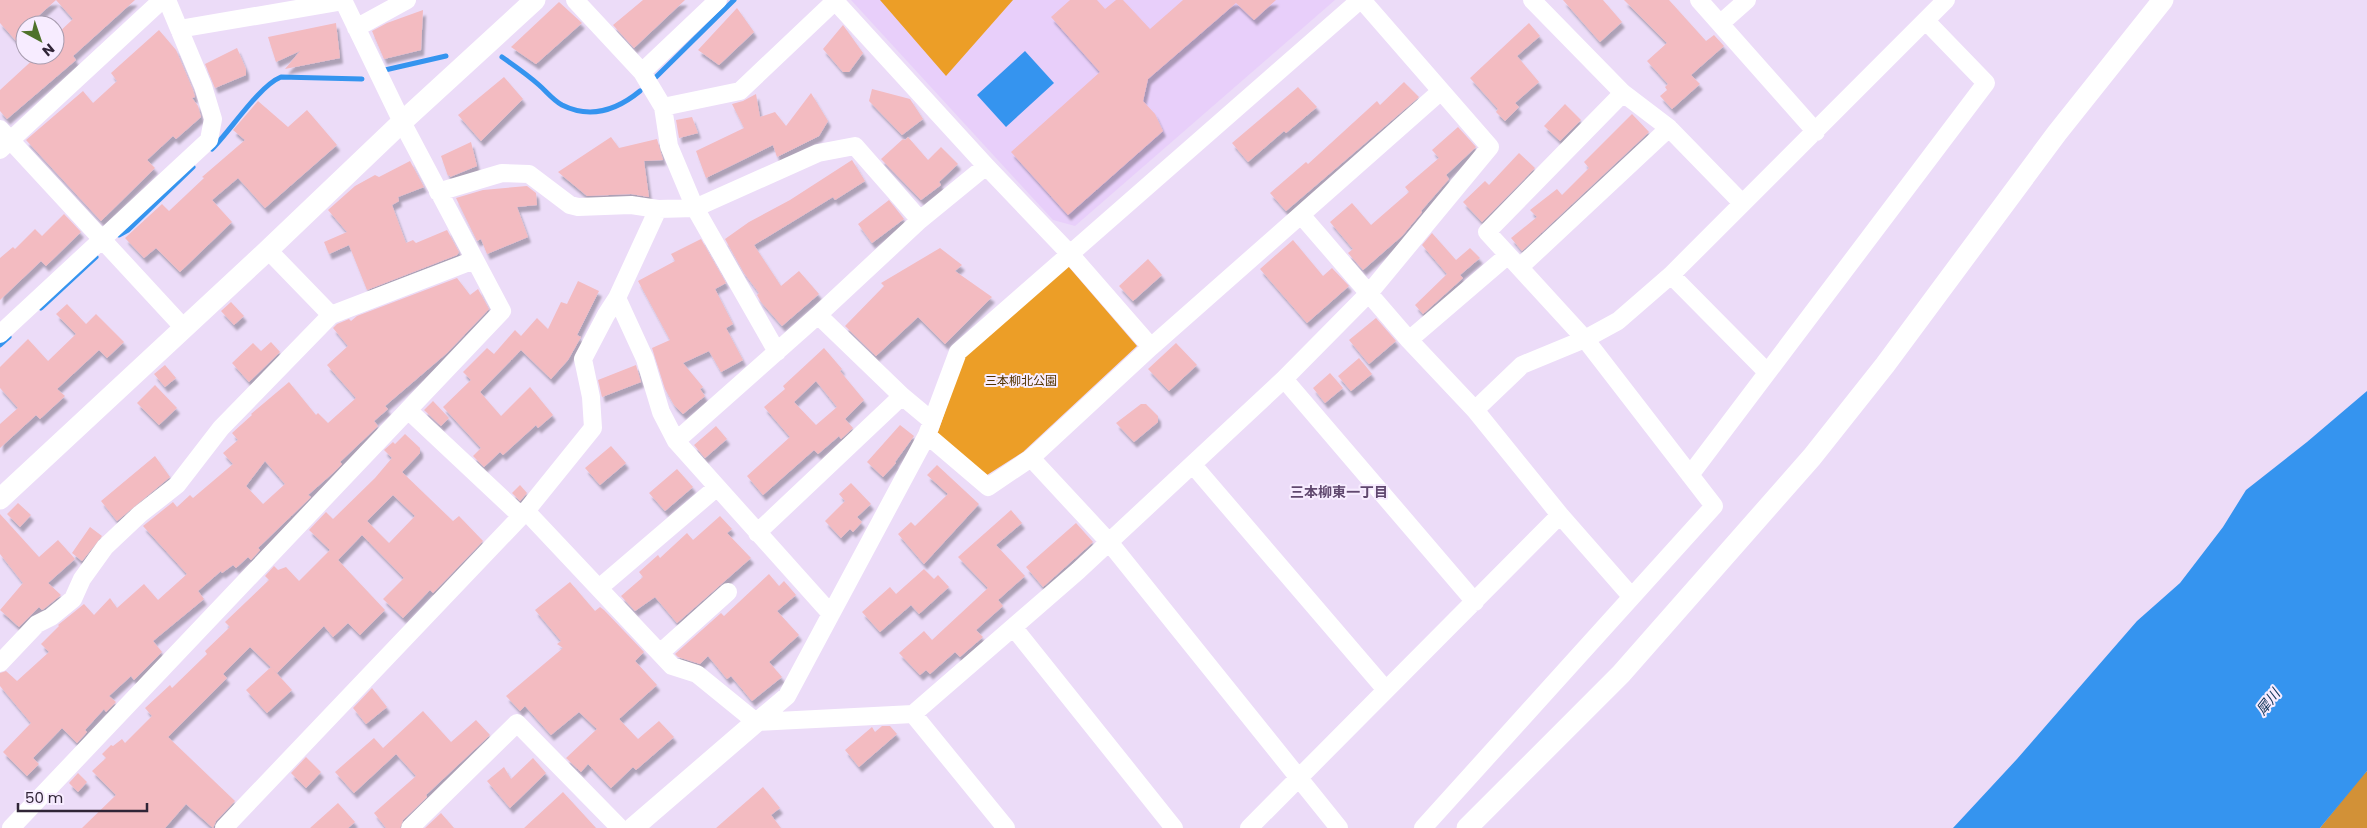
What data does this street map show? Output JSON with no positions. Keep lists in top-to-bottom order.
{
  "districts": ["三本柳東一丁目"],
  "water": ["犀川"],
  "parks": ["三本柳北公園"],
  "scale_bar": "50 m",
  "north": "bottom right"
}
